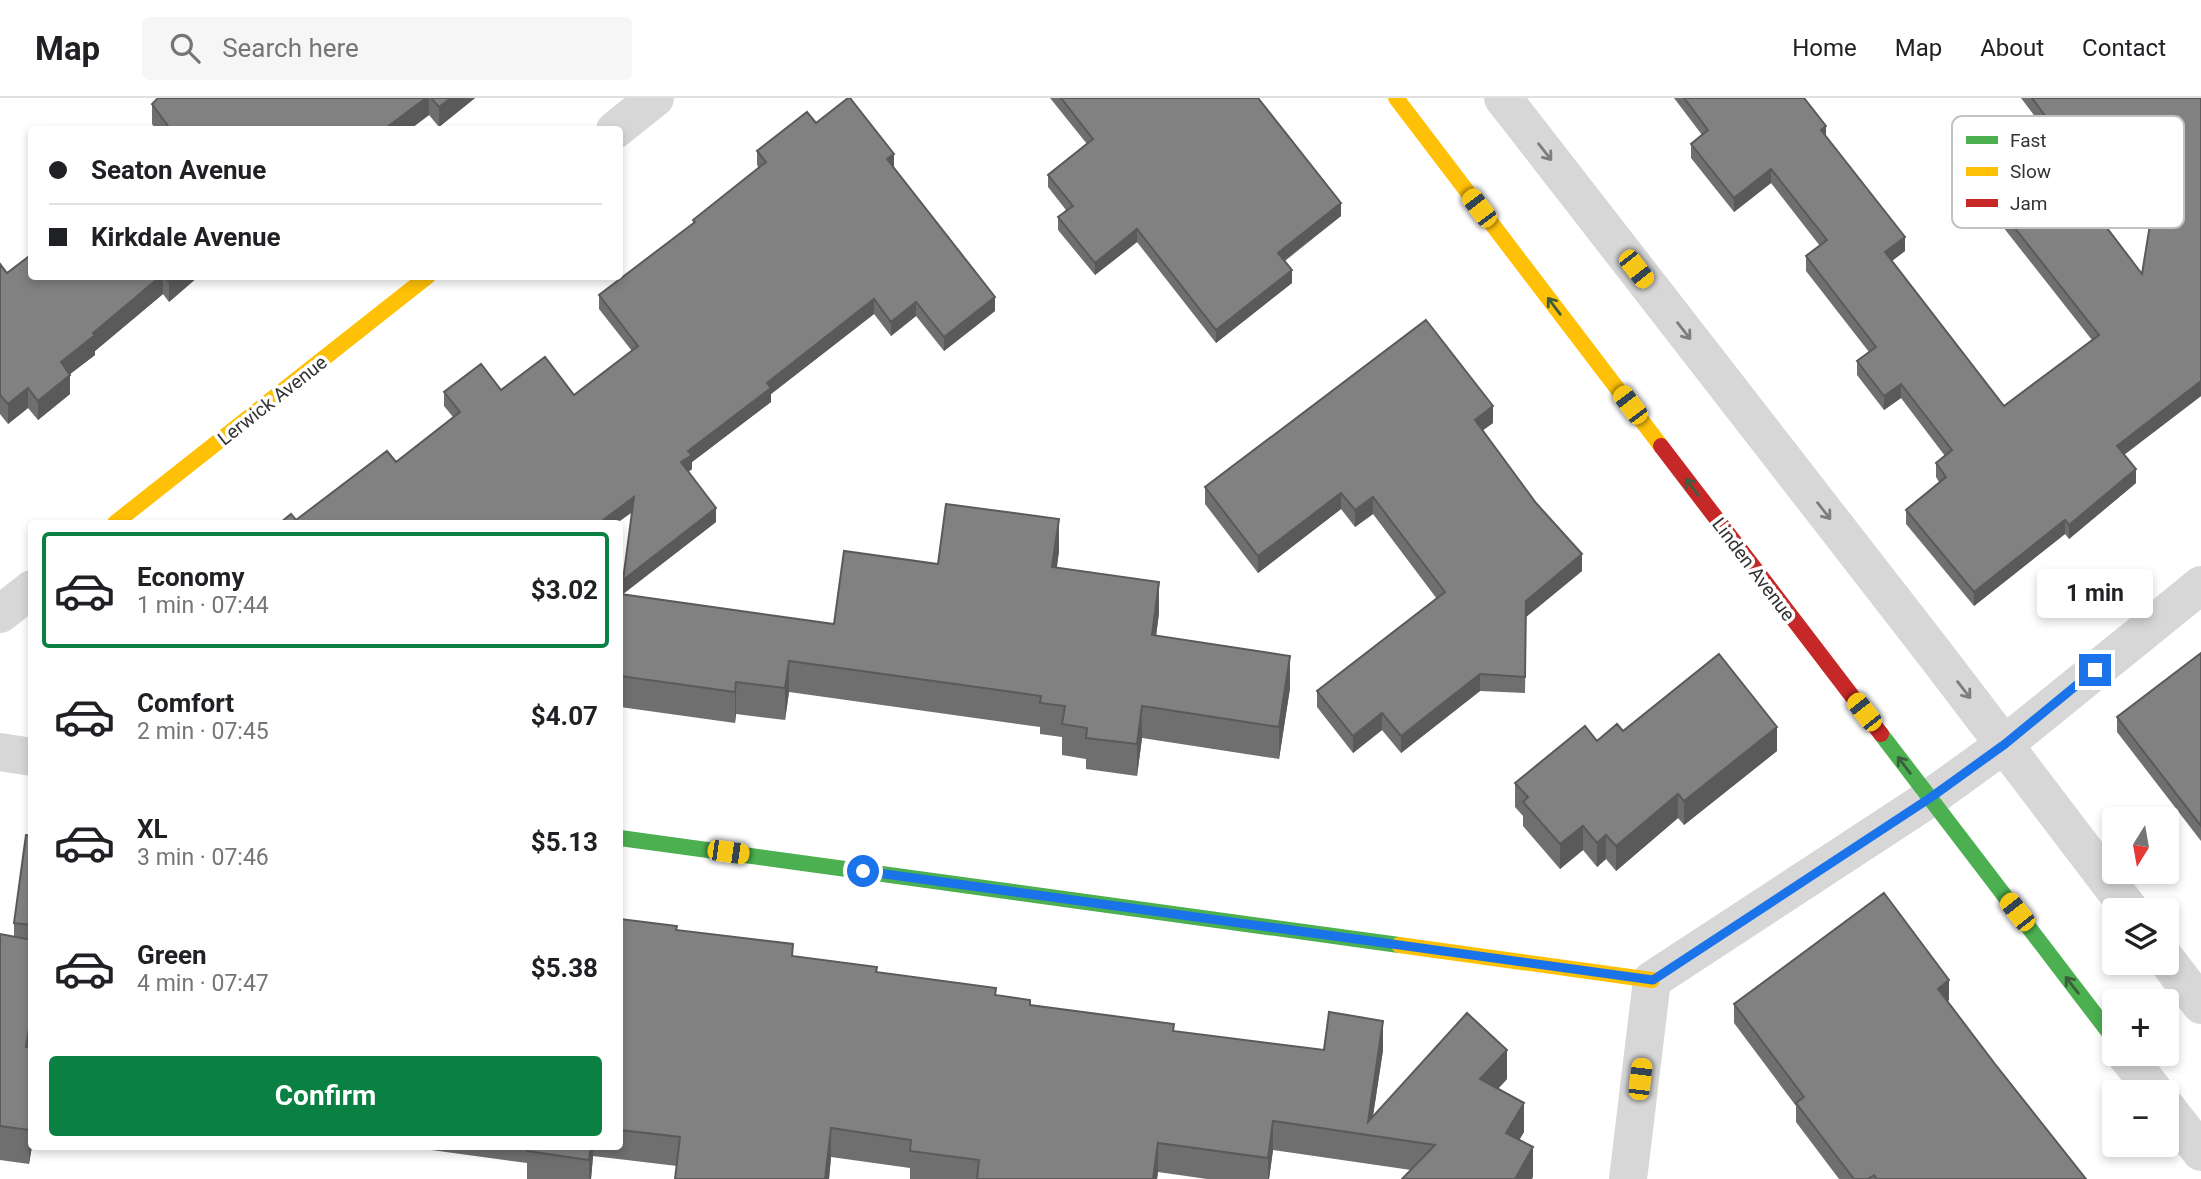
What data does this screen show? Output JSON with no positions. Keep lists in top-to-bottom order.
{
  "streets": {
    "street": ["Lerwick Avenue", "Linden Avenue"]
  },
  "legend": ["Fast", "Slow", "Jam"],
  "north": "bottom",
  "page": {
    "header": "Map",
    "search": "Search here",
    "nav": [
      "Home",
      "Map",
      "About",
      "Contact"
    ],
    "banner": ["Seaton Avenue", "Kirkdale Avenue"],
    "list": [
      {
        "name": "Economy",
        "note": "1 min · 07:44",
        "value": "$3.02"
      },
      {
        "name": "Comfort",
        "note": "2 min · 07:45",
        "value": "$4.07"
      },
      {
        "name": "XL",
        "note": "3 min · 07:46",
        "value": "$5.13"
      },
      {
        "name": "Green",
        "note": "4 min · 07:47",
        "value": "$5.38"
      }
    ],
    "bubble": "1 min",
    "map_buttons": ["+", "−"],
    "buttons": "Confirm"
  }
}
